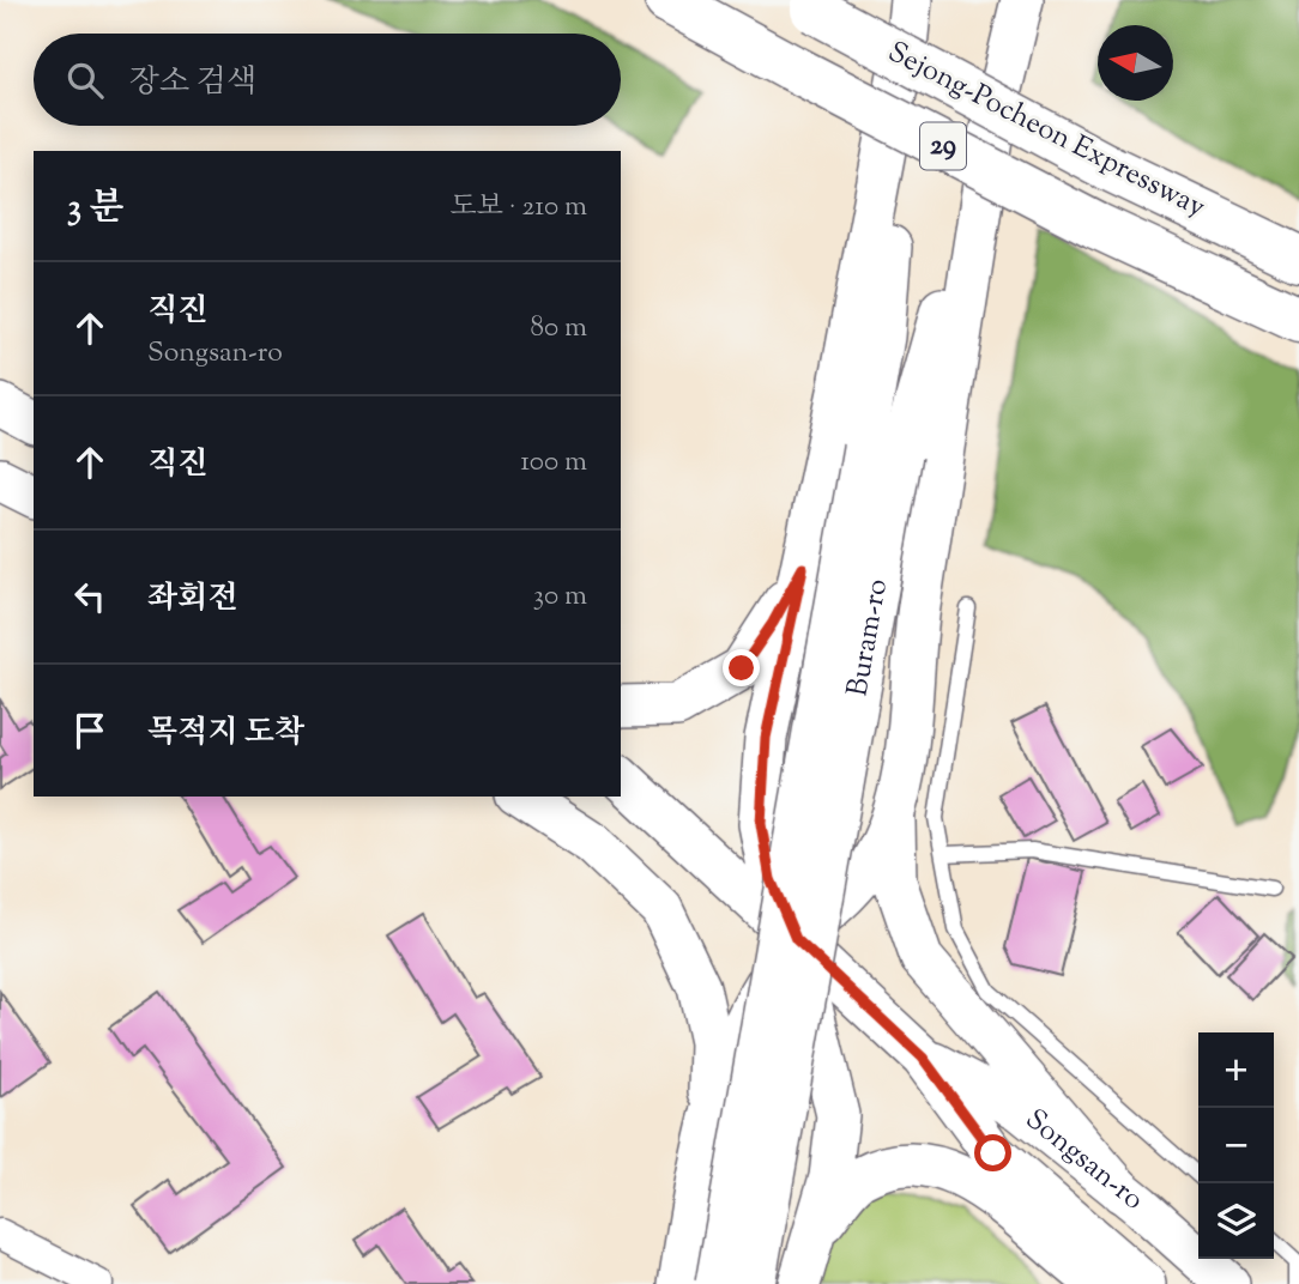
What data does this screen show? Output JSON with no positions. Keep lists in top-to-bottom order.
{
  "streets": {
    "highway": ["Sejong-Pocheon Expressway", "29"],
    "street": ["Buram-ro", "Songsan-ro"]
  },
  "north": "left",
  "page": {
    "search": "장소 검색",
    "heading": ["3 분", "도보 · 210 m"],
    "list": [
      ["직진", "Songsan-ro", "80 m"],
      ["직진", "100 m"],
      ["좌회전", "30 m"],
      "목적지 도착"
    ],
    "map_buttons": ["+", "−"]
  }
}
